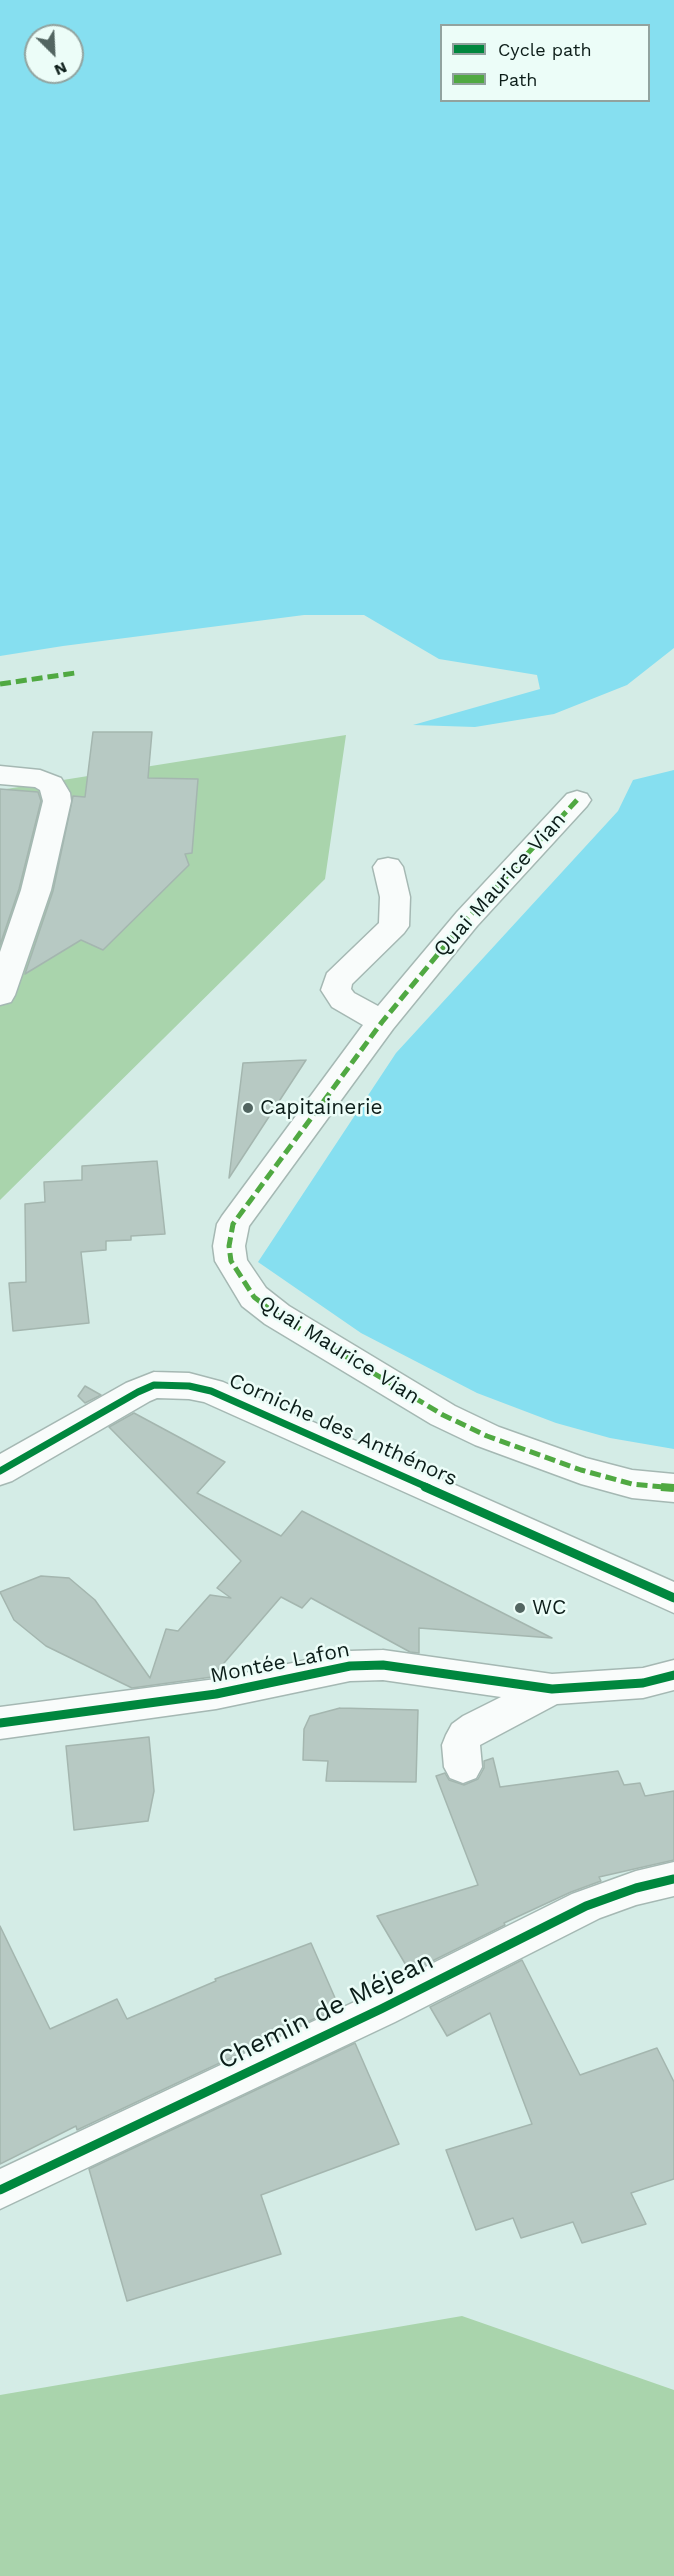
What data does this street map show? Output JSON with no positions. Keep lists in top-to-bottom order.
{
  "streets": {
    "street": [
      "Quai Maurice Vian",
      "Corniche des Anthénors",
      "Montée Lafon",
      "Chemin de Méjean"
    ]
  },
  "places": ["Capitainerie", "WC"],
  "legend": ["Cycle path", "Path"],
  "north": "bottom right"
}
